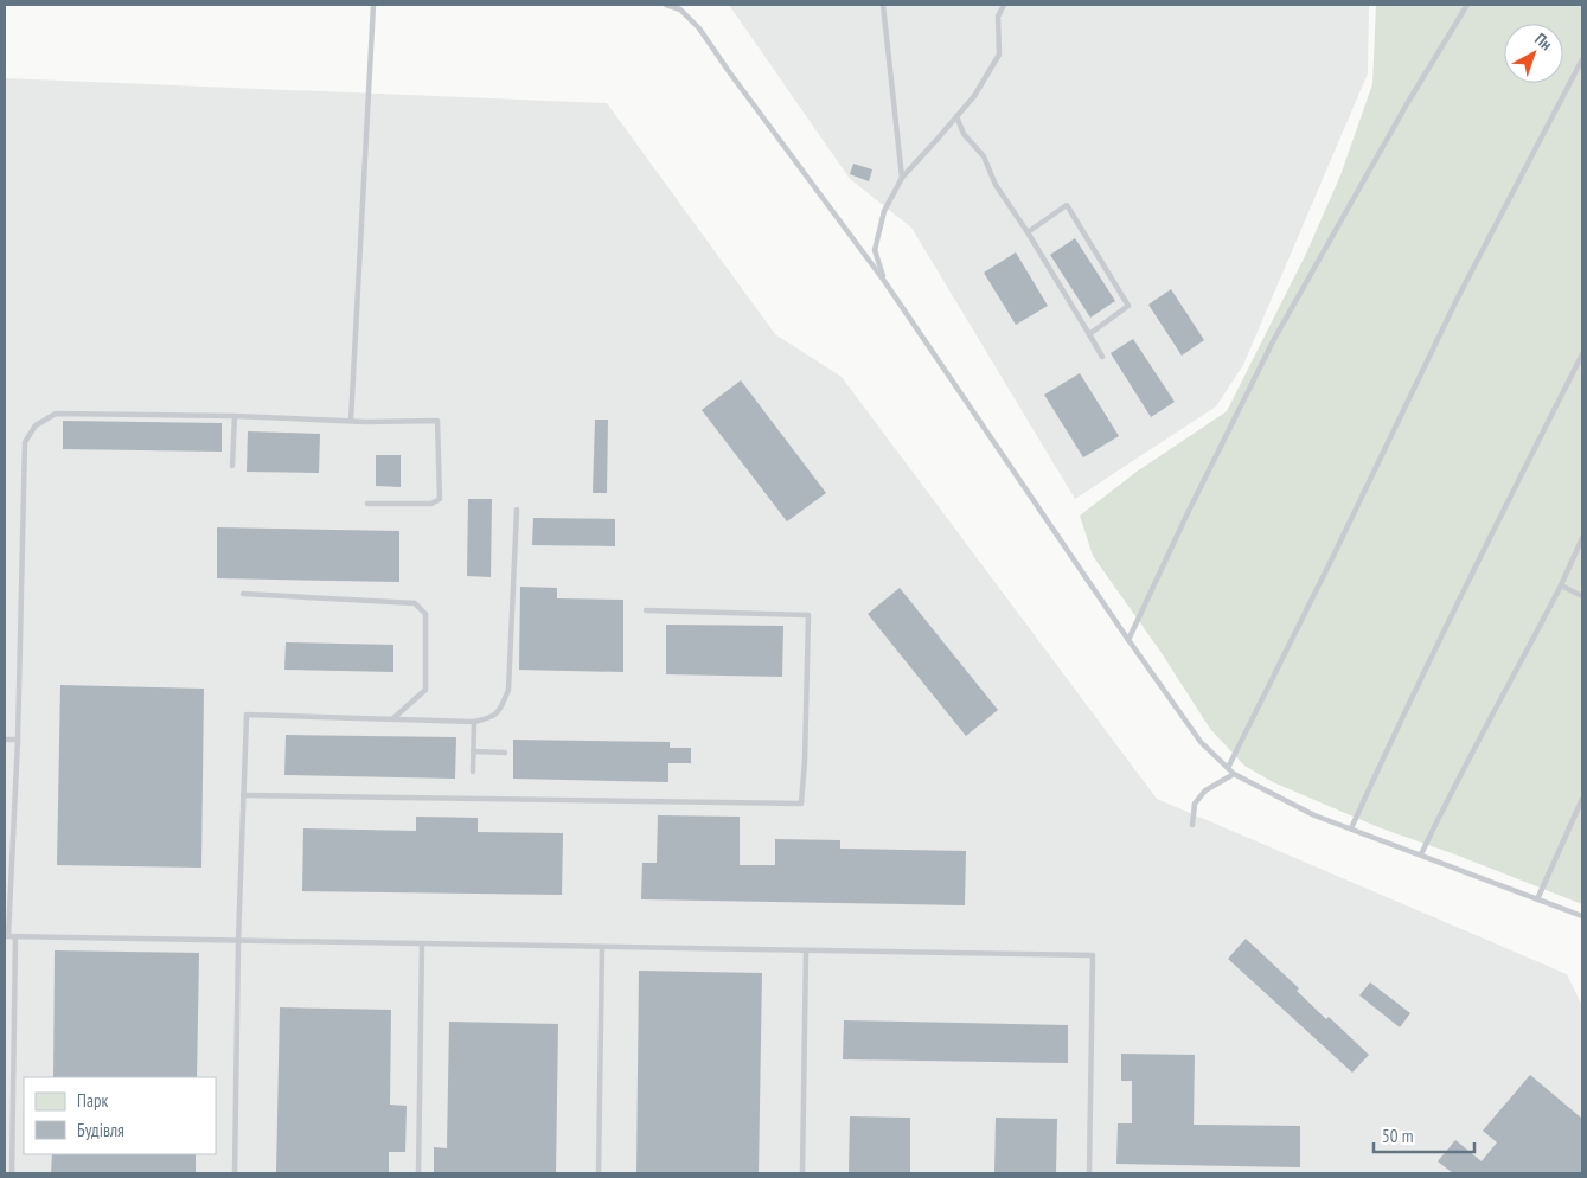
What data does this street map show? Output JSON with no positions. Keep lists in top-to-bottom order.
{
  "legend": ["Парк", "Будівля"],
  "scale_bar": "50 m",
  "north": "top right"
}
